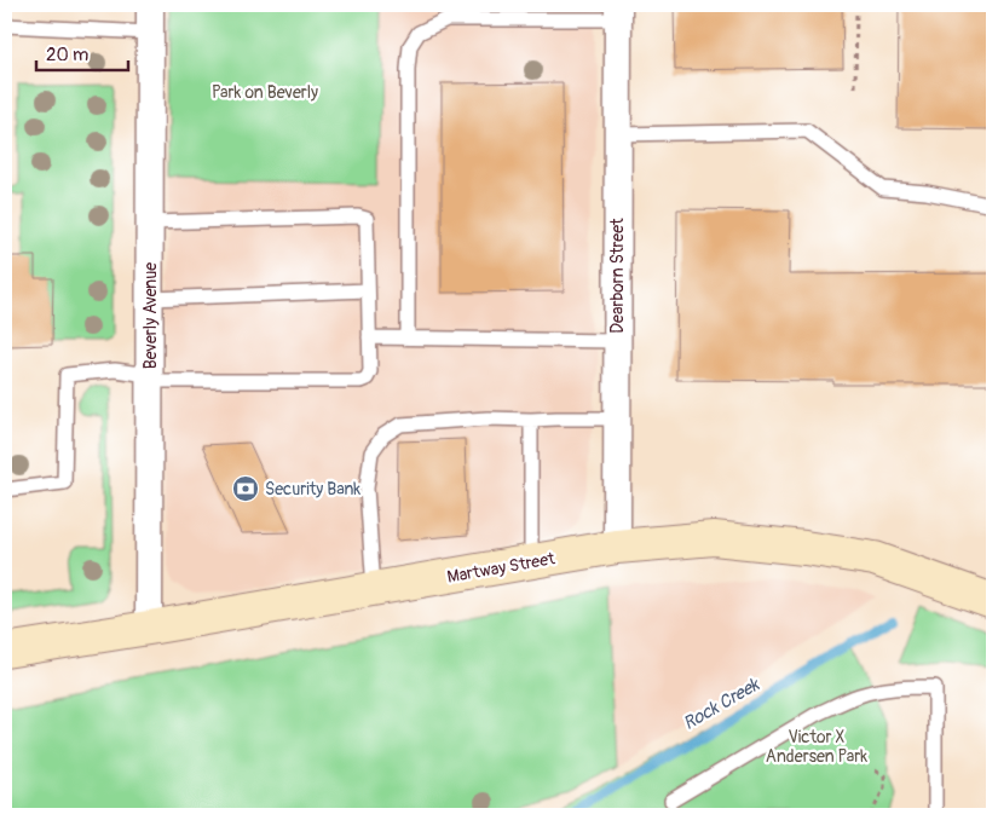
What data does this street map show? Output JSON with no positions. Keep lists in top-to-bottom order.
{
  "streets": {
    "street": ["Dearborn Street", "Beverly Avenue", "Martway Street"]
  },
  "crossings": [
    ["Dearborn Street", "Martway Street"],
    ["Beverly Avenue", "Martway Street"]
  ],
  "water": ["Rock Creek"],
  "parks": ["Park on Beverly", "Victor X Andersen Park"],
  "places": {
    "bank": ["Security Bank"]
  },
  "scale_bar": "20 m"
}
